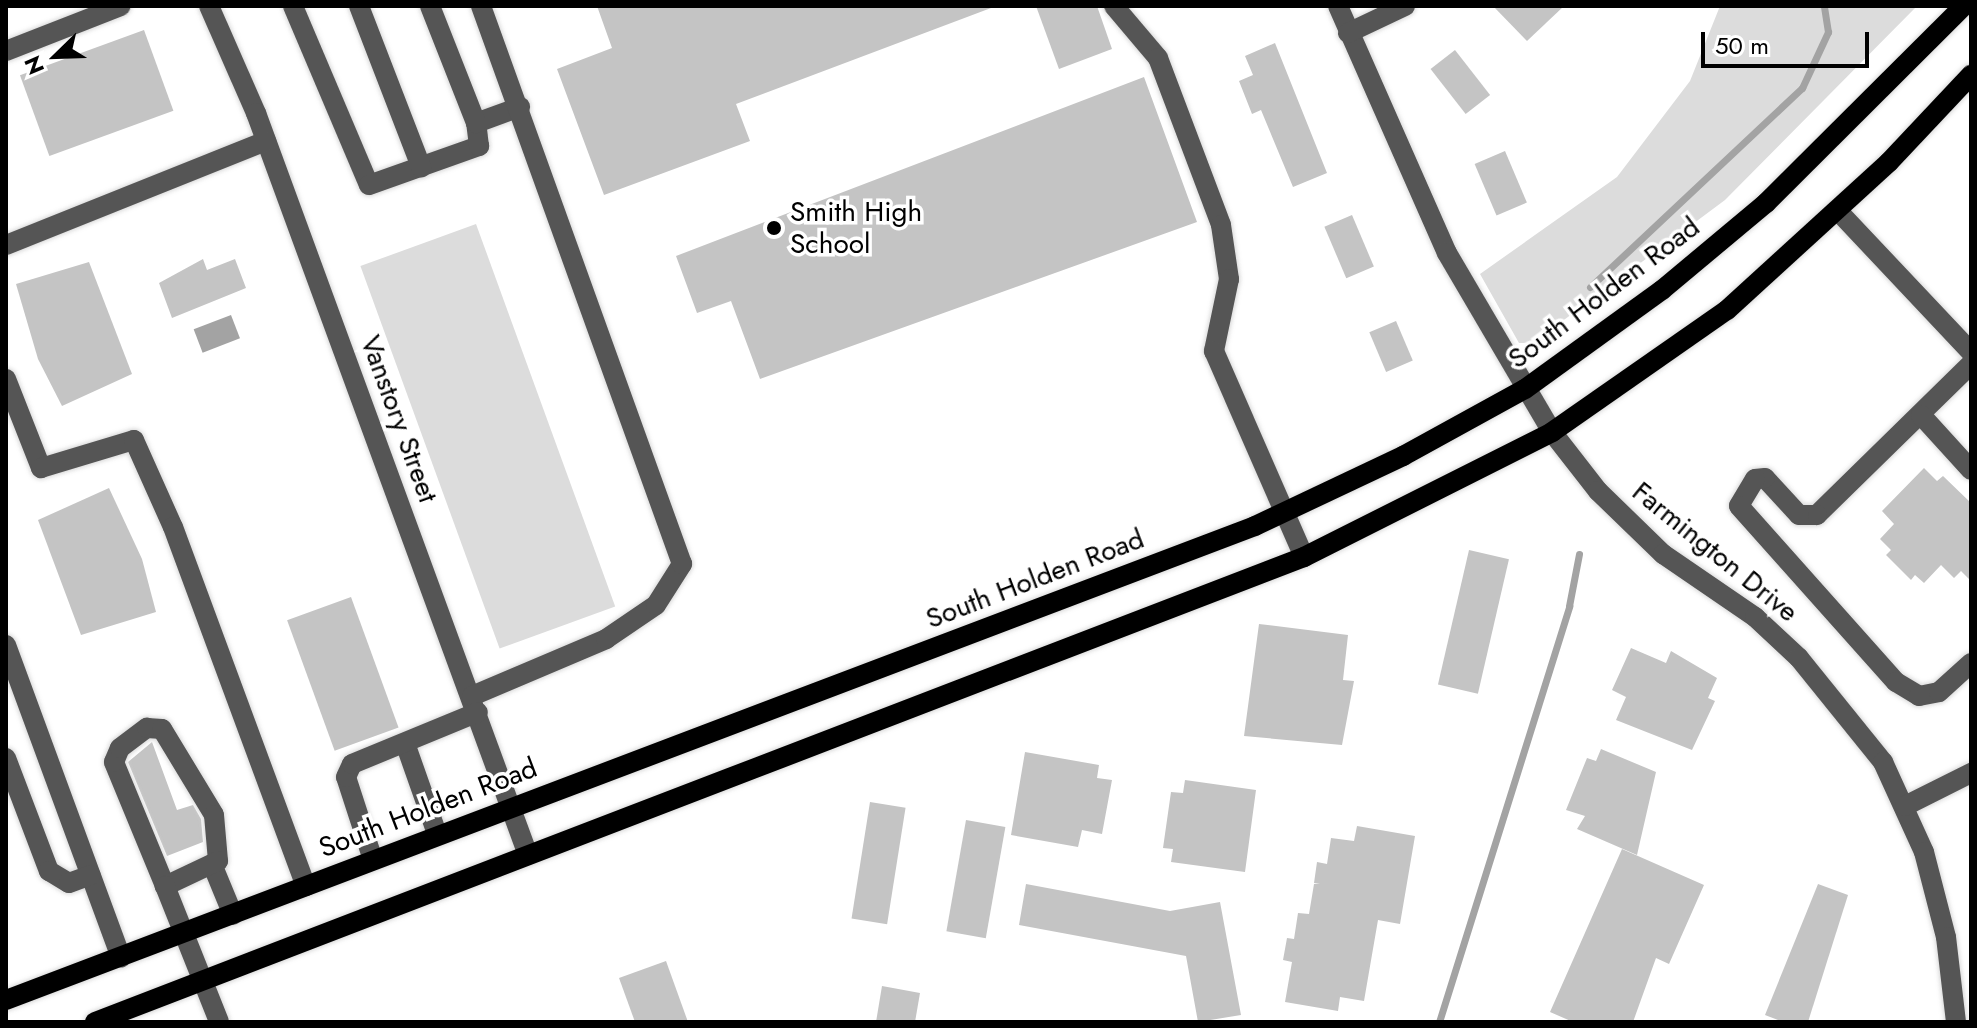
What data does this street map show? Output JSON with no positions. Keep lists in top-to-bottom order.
{
  "streets": {
    "main road": ["South Holden Road"],
    "street": ["Vanstory Street", "Farmington Drive"]
  },
  "crossings": [
    ["South Holden Road", "Vanstory Street"],
    ["South Holden Road", "Farmington Drive"]
  ],
  "places": ["Smith High School"],
  "scale_bar": "50 m",
  "north": "bottom left"
}
